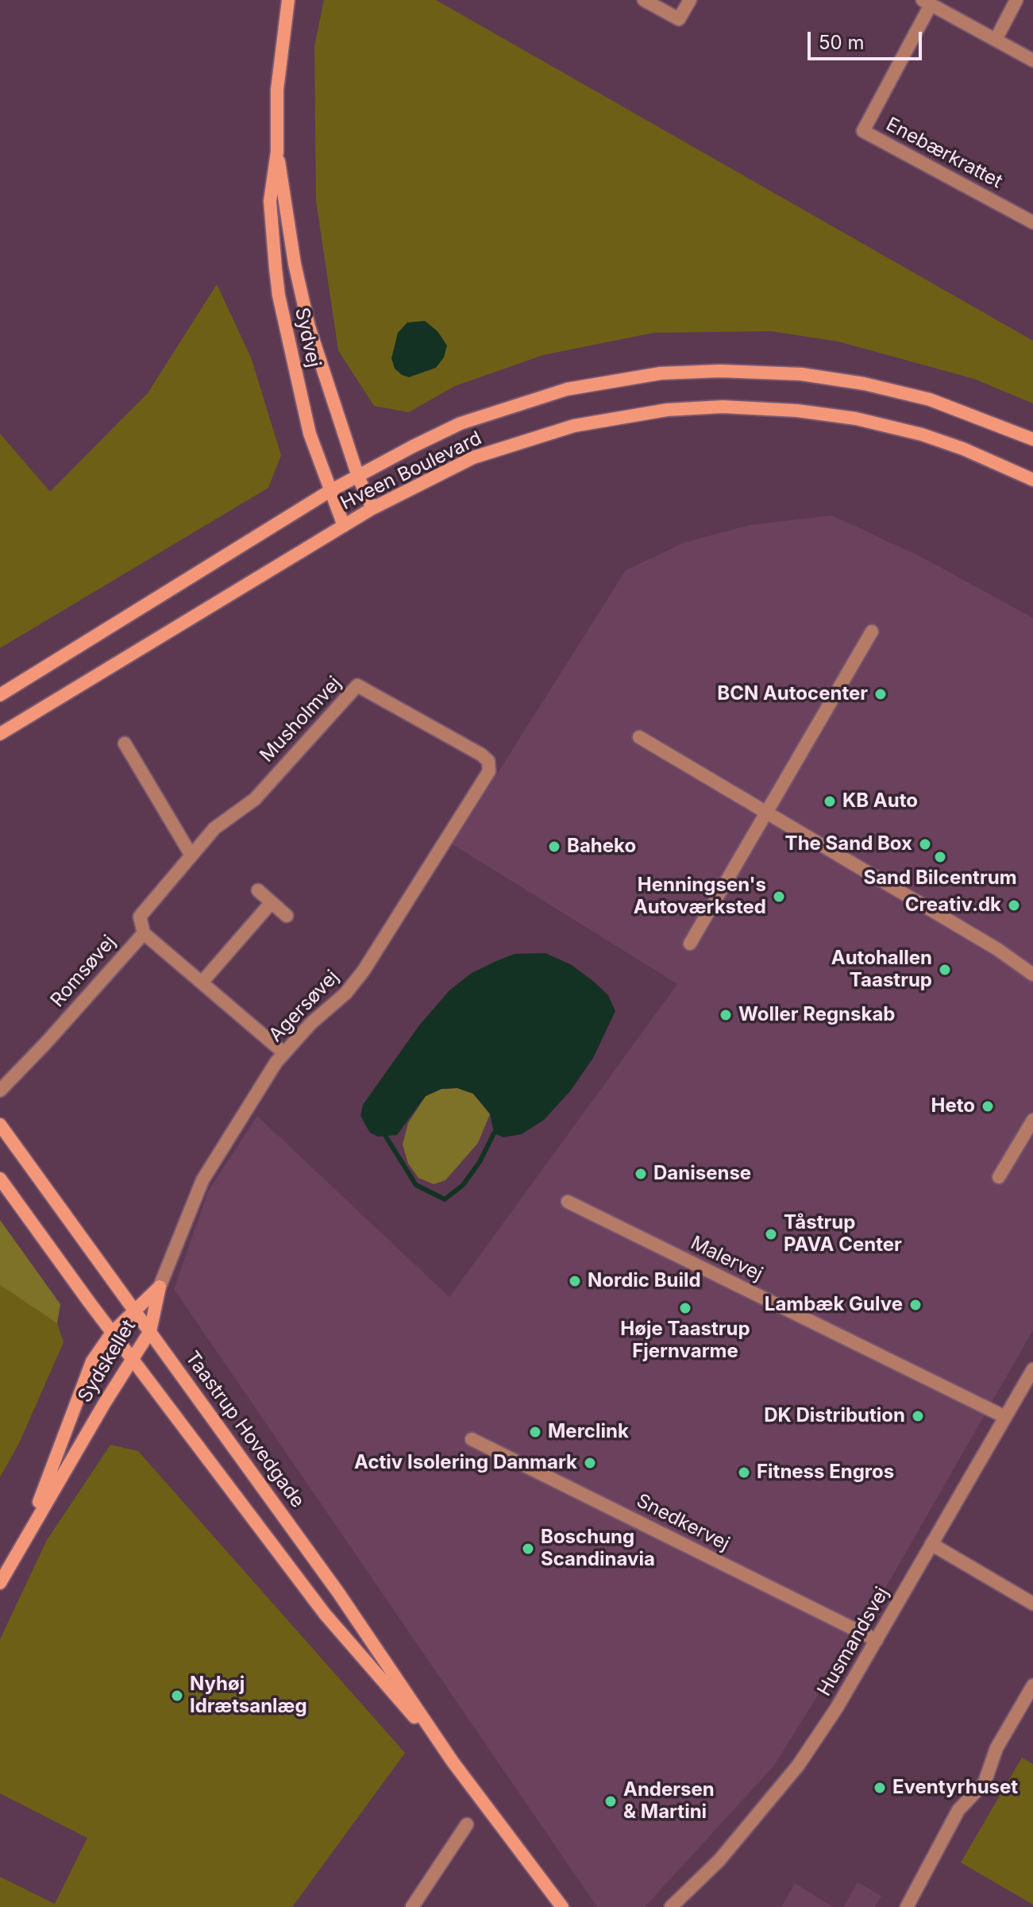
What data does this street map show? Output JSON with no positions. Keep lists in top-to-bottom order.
{
  "streets": {
    "street": [
      "Enebærkrattet",
      "Sydvej",
      "Hveen Boulevard",
      "Musholmvej",
      "Romsøvej",
      "Agersøvej",
      "Malervej",
      "Sydskellet",
      "Taastrup Hovedgade",
      "Snedkervej",
      "Husmandsvej"
    ]
  },
  "crossings": [
    ["Sydvej", "Hveen Boulevard"],
    ["Musholmvej", "Romsøvej"],
    ["Musholmvej", "Agersøvej"],
    ["Romsøvej", "Agersøvej"],
    ["Agersøvej", "Sydskellet"],
    ["Malervej", "Husmandsvej"],
    ["Sydskellet", "Taastrup Hovedgade"],
    ["Snedkervej", "Husmandsvej"]
  ],
  "places": [
    "BCN Autocenter",
    "KB Auto",
    "The Sand Box",
    "Baheko",
    "Sand Bilcentrum",
    "Henningsen's Autoværksted",
    "Creativ.dk",
    "Autohallen Taastrup",
    "Woller Regnskab",
    "Heto",
    "Danisense",
    "Tåstrup PAVA Center",
    "Nordic Build",
    "Lambæk Gulve",
    "Høje Taastrup Fjernvarme",
    "DK Distribution",
    "Merclink",
    "Activ Isolering Danmark",
    "Fitness Engros",
    "Boschung Scandinavia",
    "Nyhøj Idrætsanlæg",
    "Eventyrhuset",
    "Andersen & Martini"
  ],
  "scale_bar": "50 m"
}
